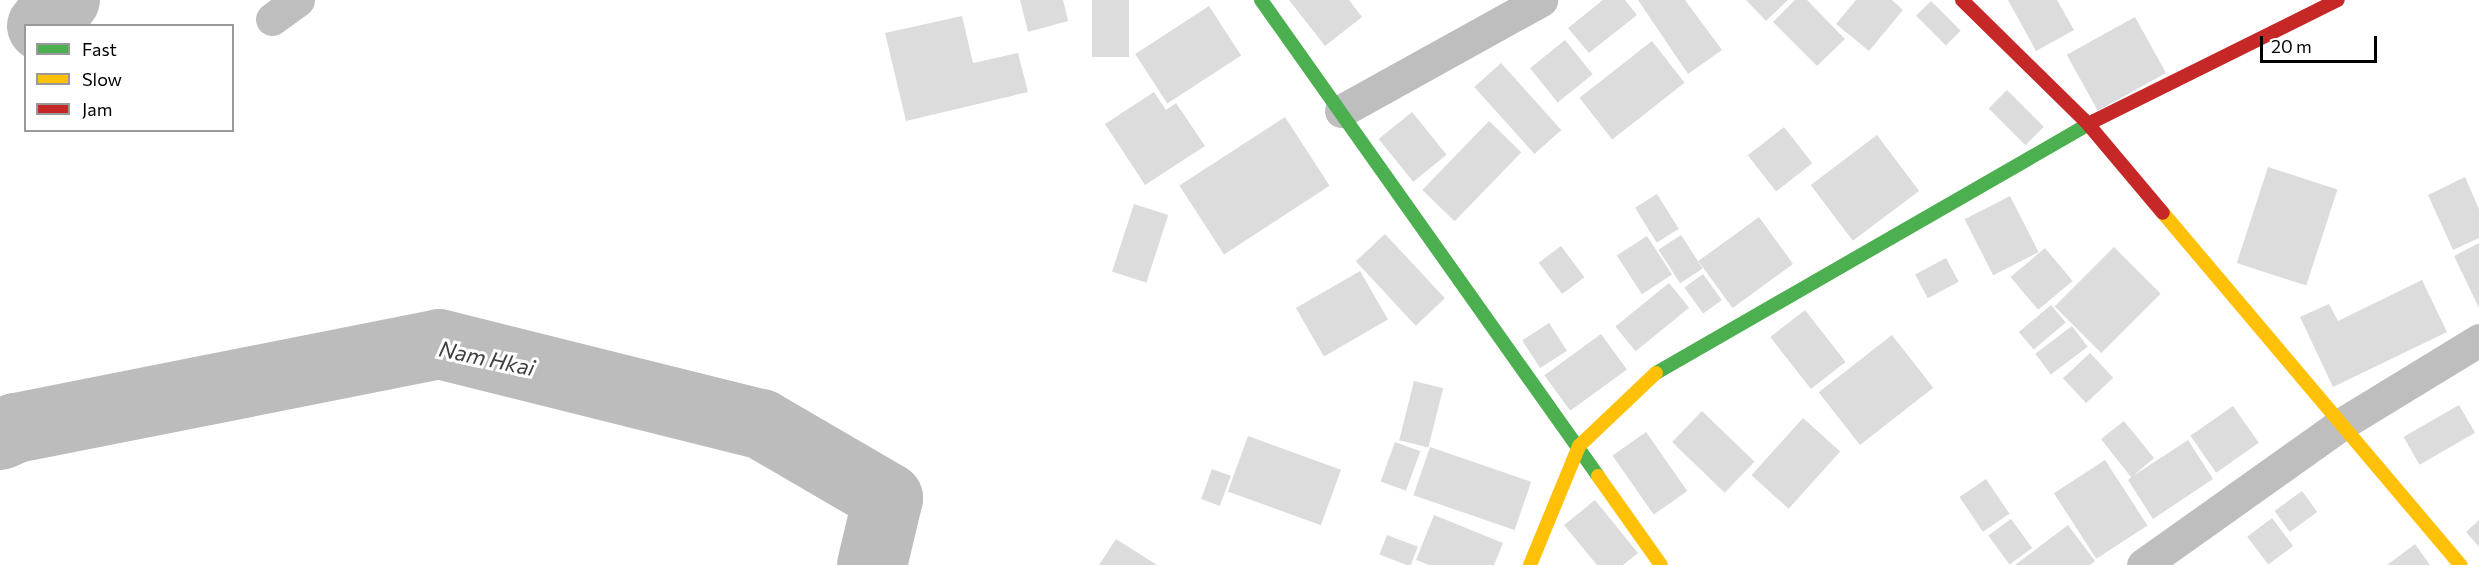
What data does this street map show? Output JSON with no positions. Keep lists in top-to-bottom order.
{
  "water": ["Nam Hkai"],
  "legend": ["Fast", "Slow", "Jam"],
  "scale_bar": "20 m"
}
